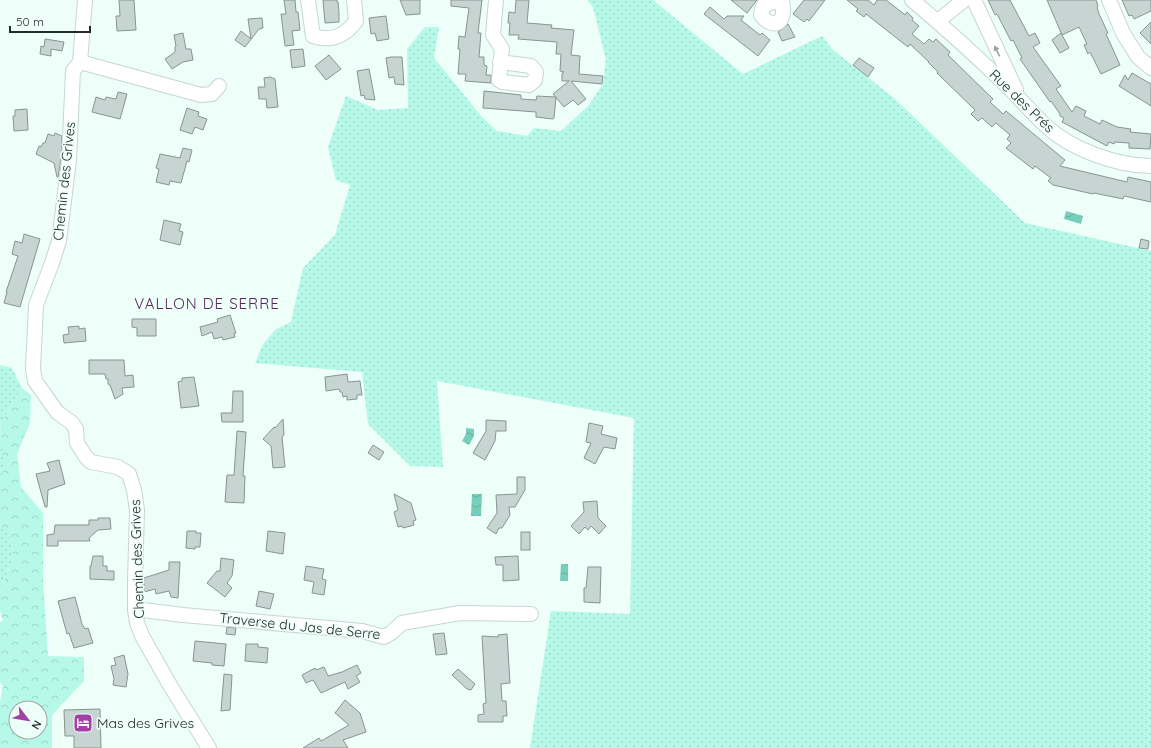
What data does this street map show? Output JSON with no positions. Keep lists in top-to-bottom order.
{
  "streets": {
    "street": ["Rue des Prés", "Chemin des Grives", "Traverse du Jas de Serre"]
  },
  "crossings": [
    ["Chemin des Grives", "Traverse du Jas de Serre"]
  ],
  "districts": ["VALLON DE SERRE"],
  "places": {
    "hotel": ["Mas des Grives"]
  },
  "scale_bar": "50 m",
  "north": "bottom right"
}
